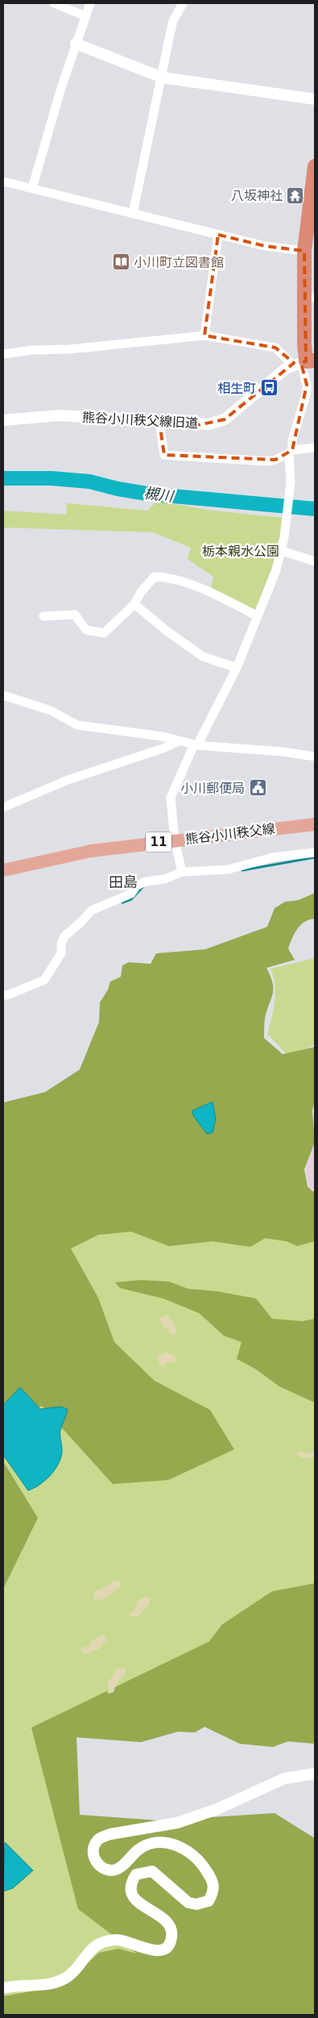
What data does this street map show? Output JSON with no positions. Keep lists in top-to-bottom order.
{
  "streets": {
    "main road": ["熊谷小川秩父線", "11"],
    "street": ["熊谷小川秩父線旧道"]
  },
  "districts": ["田島"],
  "water": ["槻川"],
  "parks": ["栃本親水公園"],
  "places": {
    "temple": ["八坂神社"],
    "library": ["小川町立図書館"],
    "bus stop": ["相生町"],
    "public building": ["小川郵便局"]
  }
}
